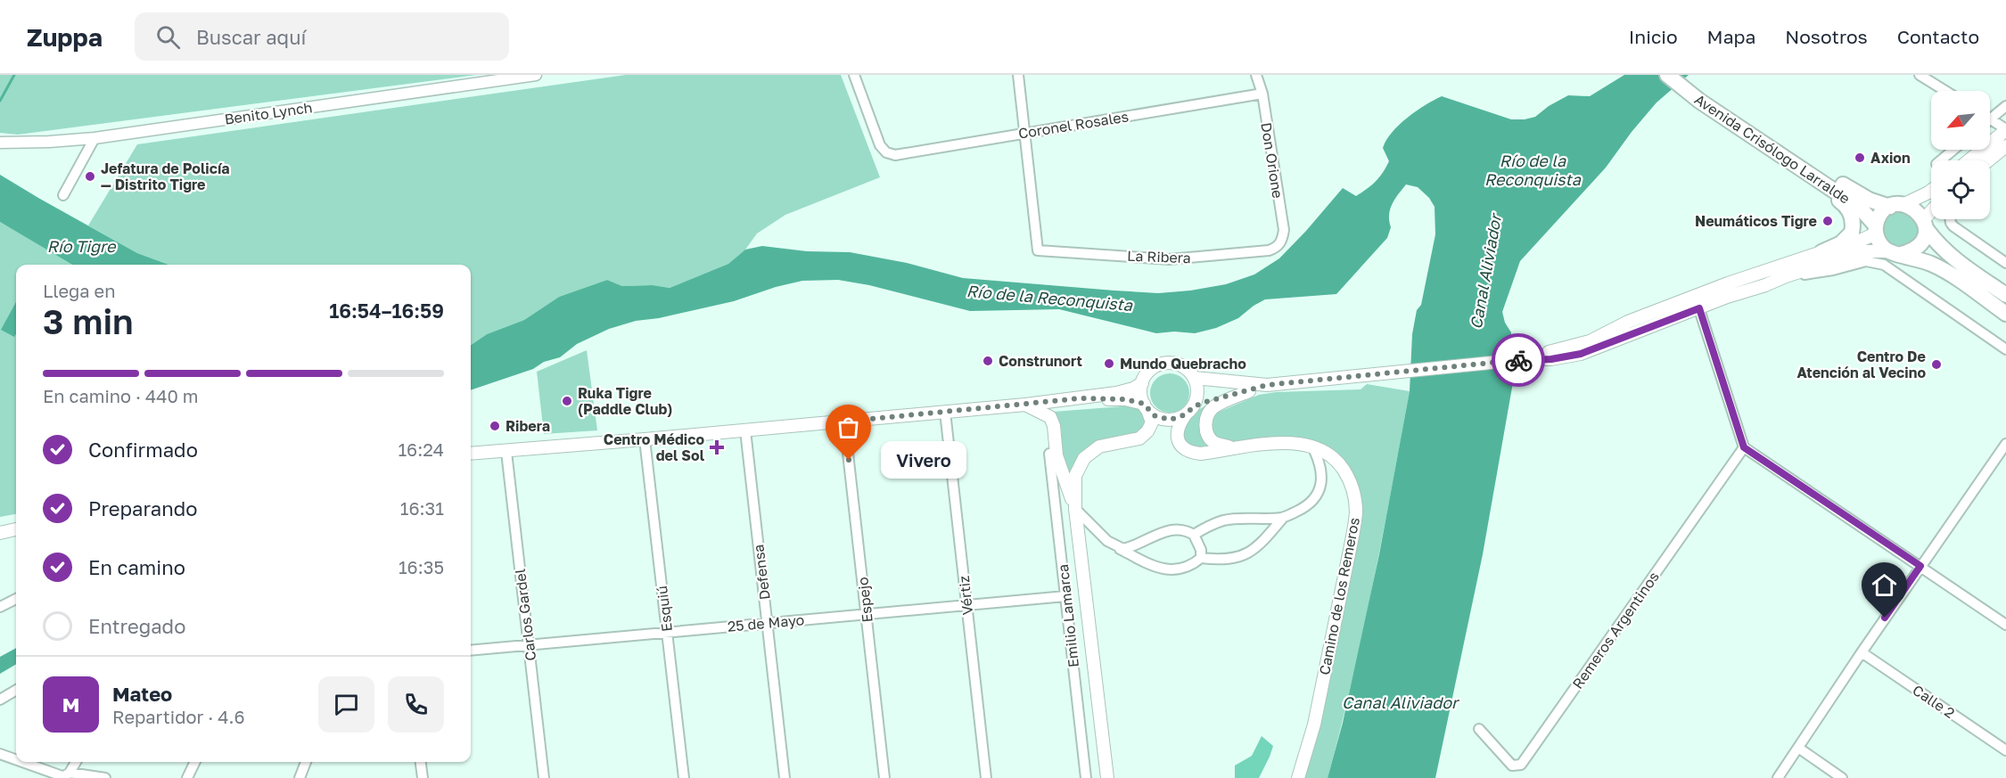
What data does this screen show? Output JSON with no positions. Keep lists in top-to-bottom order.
{
  "streets": {
    "main road": ["Avenida Crisólogo Larralde", "Camino de los Remeros"],
    "street": [
      "Benito Lynch",
      "Coronel Rosales",
      "Don Orione",
      "La Ribera",
      "Defensa",
      "Vértiz",
      "Espejo",
      "Esquiú",
      "Carlos Gardel",
      "Emilio Lamarca",
      "25 de Mayo",
      "Remeros Argentinos",
      "Calle 2"
    ]
  },
  "crossings": [
    ["Coronel Rosales", "Don Orione"],
    ["Coronel Rosales", "La Ribera"],
    ["Don Orione", "La Ribera"],
    ["Defensa", "25 de Mayo"],
    ["Vértiz", "25 de Mayo"],
    ["Espejo", "25 de Mayo"],
    ["Esquiú", "25 de Mayo"],
    ["Carlos Gardel", "25 de Mayo"],
    ["Emilio Lamarca", "25 de Mayo"]
  ],
  "water": ["Río de la Reconquista", "Río Tigre", "Canal Aliviador"],
  "places": {
    "other": [
      "Axion",
      "Jefatura de Policía — Distrito Tigre",
      "Neumáticos Tigre",
      "Construnort",
      "Mundo Quebracho",
      "Centro De Atención al Vecino",
      "Ruka Tigre (Paddle Club)",
      "Ribera",
      "Vivero"
    ],
    "health": ["Centro Médico del Sol"]
  },
  "north": "bottom left",
  "page": {
    "header": "Zuppa",
    "search": "Buscar aquí",
    "nav": [
      "Inicio",
      "Mapa",
      "Nosotros",
      "Contacto"
    ],
    "heading": ["3 min", "Llega en", "16:54–16:59"],
    "panel": ["Mateo", "Repartidor · 4.6"],
    "bar": "En camino · 440 m",
    "list": [
      ["Confirmado", "16:24"],
      ["Preparando", "16:31"],
      ["En camino", "16:35"],
      "Entregado"
    ],
    "bubble": "Vivero",
    "round": "M"
  }
}
